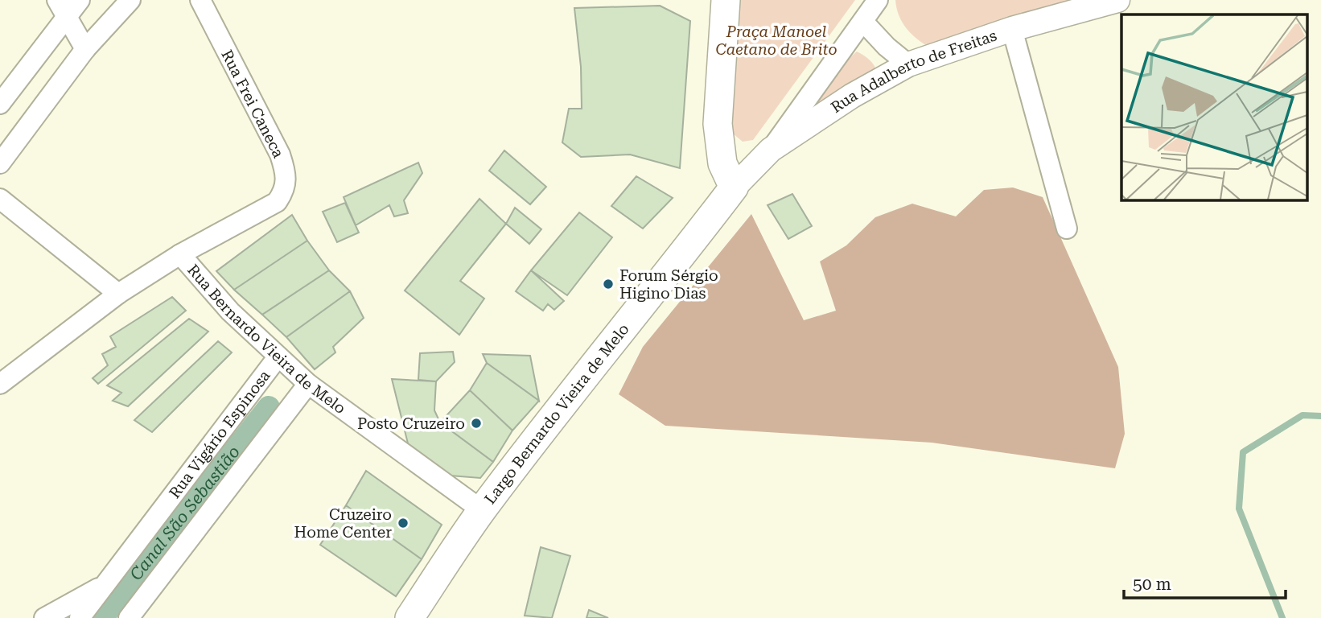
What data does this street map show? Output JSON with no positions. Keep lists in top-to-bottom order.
{
  "streets": {
    "main road": ["Largo Bernardo Vieira de Melo"],
    "street": [
      "Rua Adalberto de Freitas",
      "Rua Frei Caneca",
      "Rua Bernardo Vieira de Melo",
      "Rua Vigário Espinosa"
    ]
  },
  "crossings": [
    ["Rua Adalberto de Freitas", "Largo Bernardo Vieira de Melo"],
    ["Rua Frei Caneca", "Rua Bernardo Vieira de Melo"],
    ["Rua Bernardo Vieira de Melo", "Largo Bernardo Vieira de Melo"],
    ["Rua Bernardo Vieira de Melo", "Rua Vigário Espinosa"]
  ],
  "water": ["Canal São Sebastião"],
  "parks": ["Praça Manoel Caetano de Brito"],
  "places": ["Forum Sérgio Higino Dias", "Posto Cruzeiro", "Cruzeiro Home Center"],
  "scale_bar": "50 m"
}
